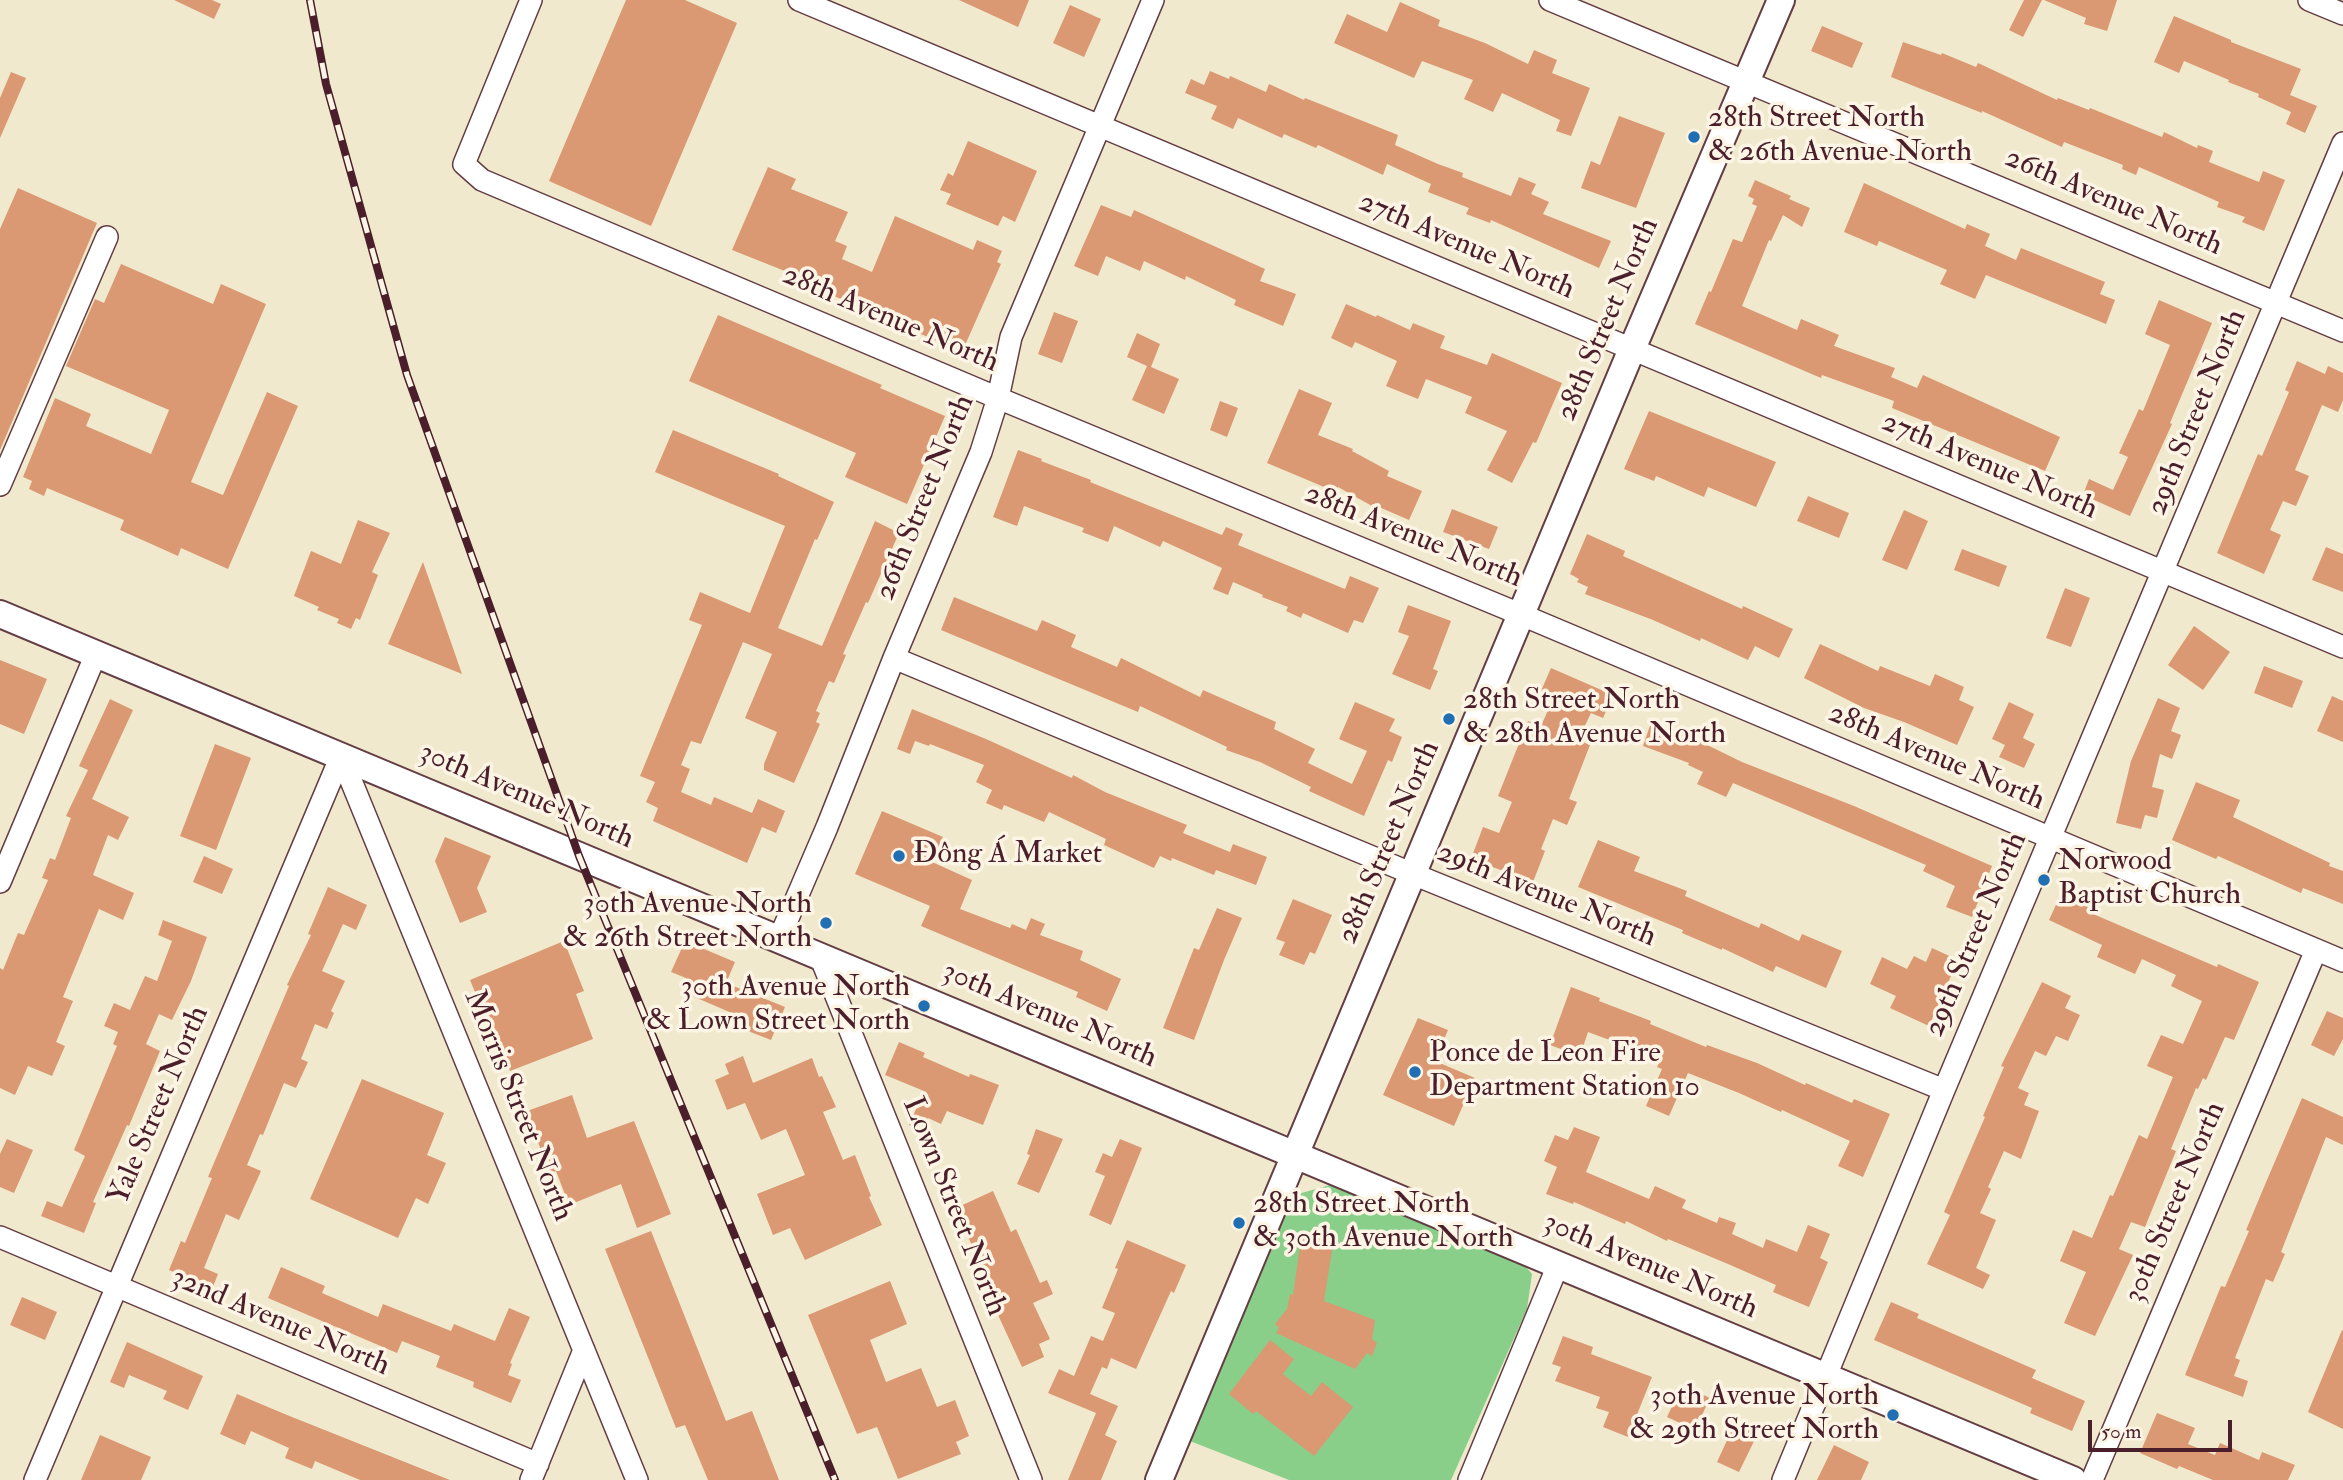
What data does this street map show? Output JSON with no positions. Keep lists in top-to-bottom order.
{
  "streets": {
    "street": [
      "26th Avenue North",
      "27th Avenue North",
      "28th Avenue North",
      "28th Street North",
      "29th Street North",
      "26th Street North",
      "30th Avenue North",
      "29th Avenue North",
      "Yale Street North",
      "Morris Street North",
      "30th Street North",
      "Lown Street North",
      "32nd Avenue North"
    ]
  },
  "crossings": [
    ["26th Avenue North", "28th Street North"],
    ["26th Avenue North", "29th Street North"],
    ["27th Avenue North", "28th Street North"],
    ["27th Avenue North", "29th Street North"],
    ["27th Avenue North", "26th Street North"],
    ["28th Avenue North", "28th Street North"],
    ["28th Avenue North", "29th Street North"],
    ["28th Avenue North", "26th Street North"],
    ["28th Avenue North", "30th Street North"],
    ["28th Street North", "30th Avenue North"],
    ["28th Street North", "29th Avenue North"],
    ["29th Street North", "30th Avenue North"],
    ["29th Street North", "29th Avenue North"],
    ["26th Street North", "30th Avenue North"],
    ["26th Street North", "29th Avenue North"],
    ["30th Avenue North", "Yale Street North"],
    ["30th Avenue North", "Morris Street North"],
    ["30th Avenue North", "Lown Street North"],
    ["Yale Street North", "Morris Street North"],
    ["Yale Street North", "32nd Avenue North"]
  ],
  "places": [
    "28th Street North & 26th Avenue North",
    "28th Street North & 28th Avenue North",
    "Đông Á Market",
    "Norwood Baptist Church",
    "30th Avenue North & 26th Street North",
    "30th Avenue North & Lown Street North",
    "Ponce de Leon Fire Department Station 10",
    "28th Street North & 30th Avenue North",
    "30th Avenue North & 29th Street North"
  ],
  "scale_bar": "50 m"
}
